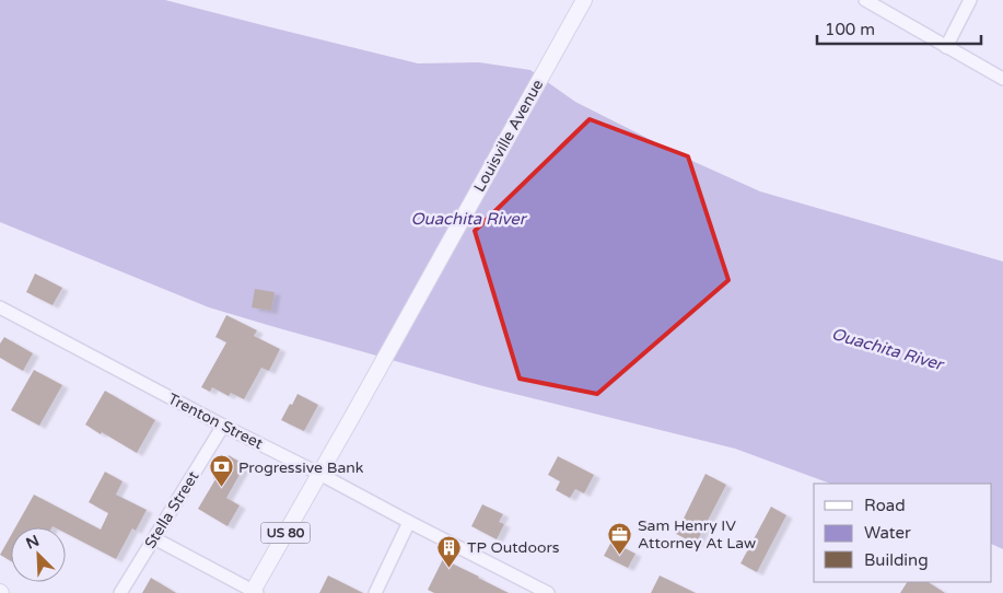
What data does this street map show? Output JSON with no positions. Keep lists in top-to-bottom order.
{
  "streets": {
    "main road": ["Louisville Avenue", "US 80"],
    "street": ["Trenton Street", "Stella Street"]
  },
  "crossings": [
    ["Louisville Avenue", "Trenton Street"],
    ["Louisville Avenue", "US 80"],
    ["Trenton Street", "Stella Street"],
    ["Trenton Street", "US 80"]
  ],
  "water": ["Ouachita River"],
  "places": {
    "bank": ["Progressive Bank"],
    "office": ["Sam Henry IV Attorney At Law"],
    "building": ["TP Outdoors"]
  },
  "legend": ["Road", "Water", "Building"],
  "scale_bar": "100 m",
  "north": "top left"
}
